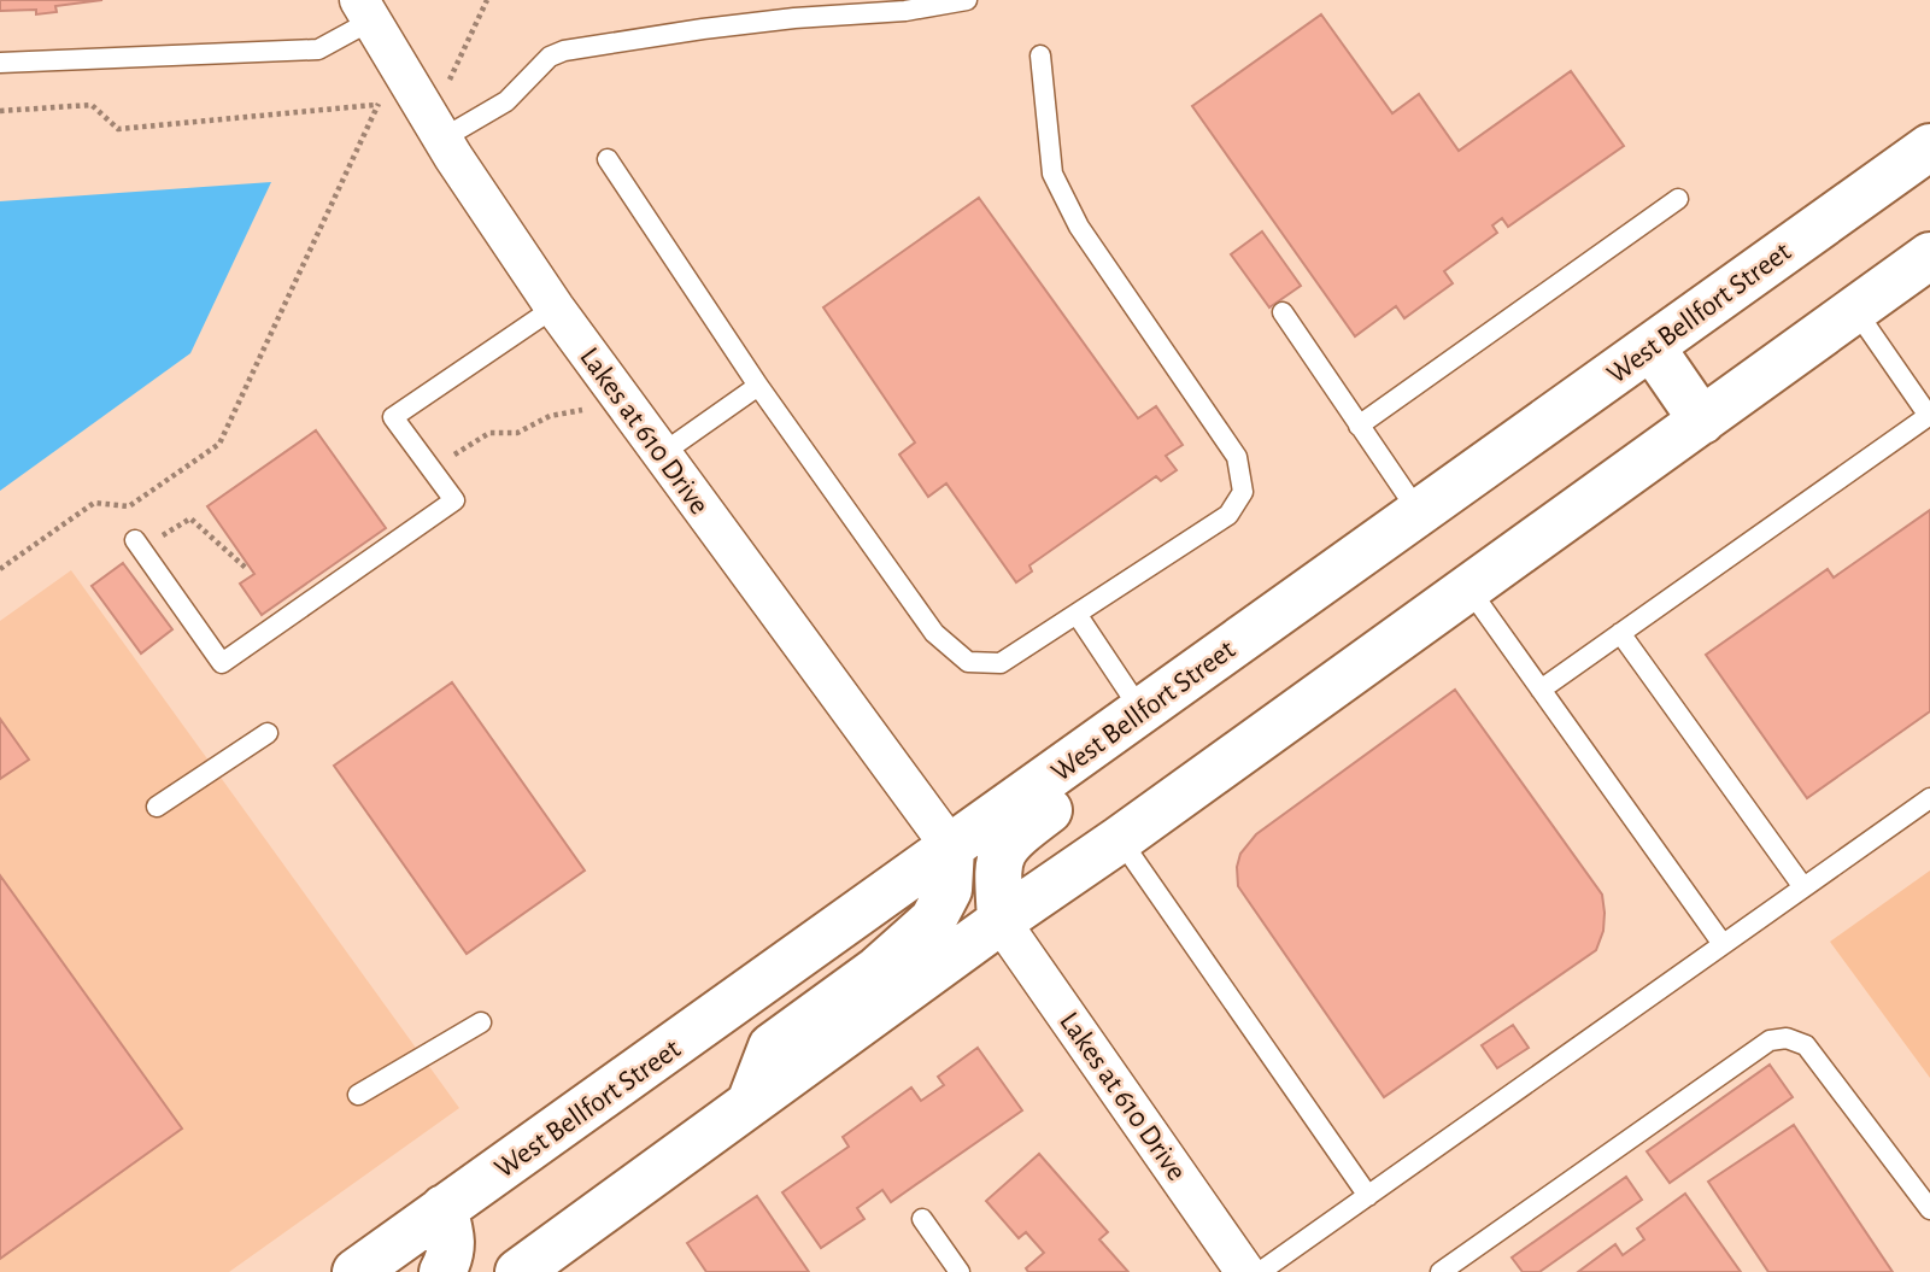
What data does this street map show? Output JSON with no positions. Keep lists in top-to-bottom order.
{
  "streets": {
    "main road": ["West Bellfort Street"],
    "street": ["Lakes at 610 Drive"]
  },
  "crossings": [
    ["West Bellfort Street", "Lakes at 610 Drive"]
  ]
}
